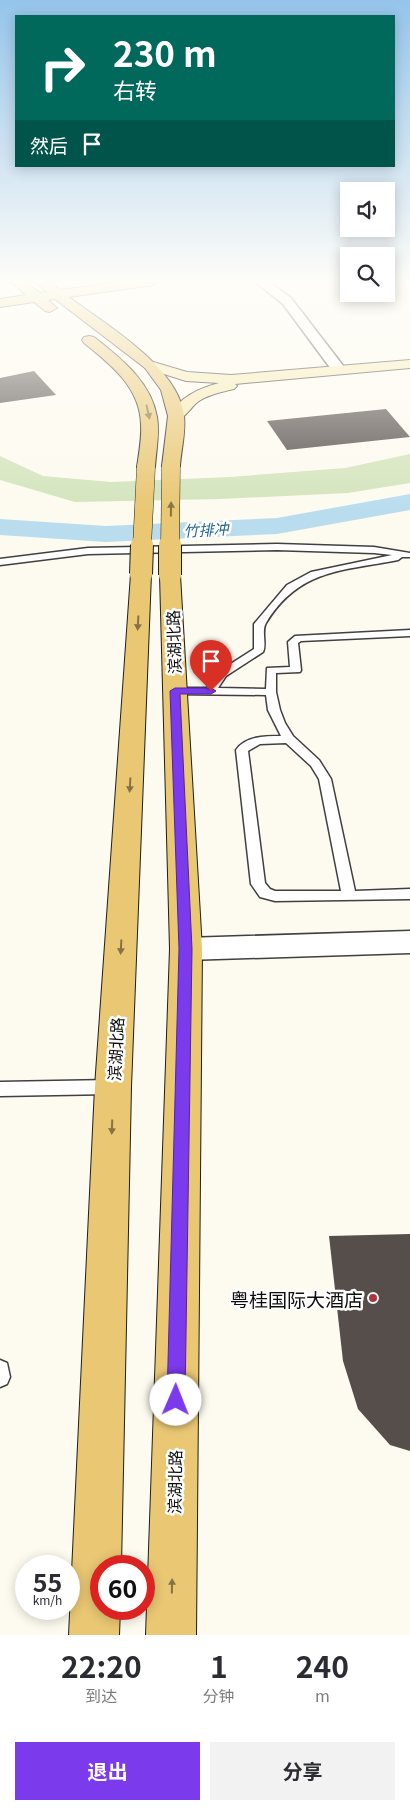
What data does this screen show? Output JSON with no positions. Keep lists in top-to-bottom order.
{
  "streets": {
    "main road": ["滨湖北路"]
  },
  "water": ["竹排冲"],
  "places": ["粤桂国际大酒店"],
  "page": {
    "turn": ["230 m", "右转"],
    "then": "然后",
    "speed": "55 km/h",
    "limit": "60",
    "eta": [
      "22:20",
      "到达",
      "1",
      "分钟",
      "240",
      "m"
    ],
    "buttons": ["退出", "分享"]
  }
}
